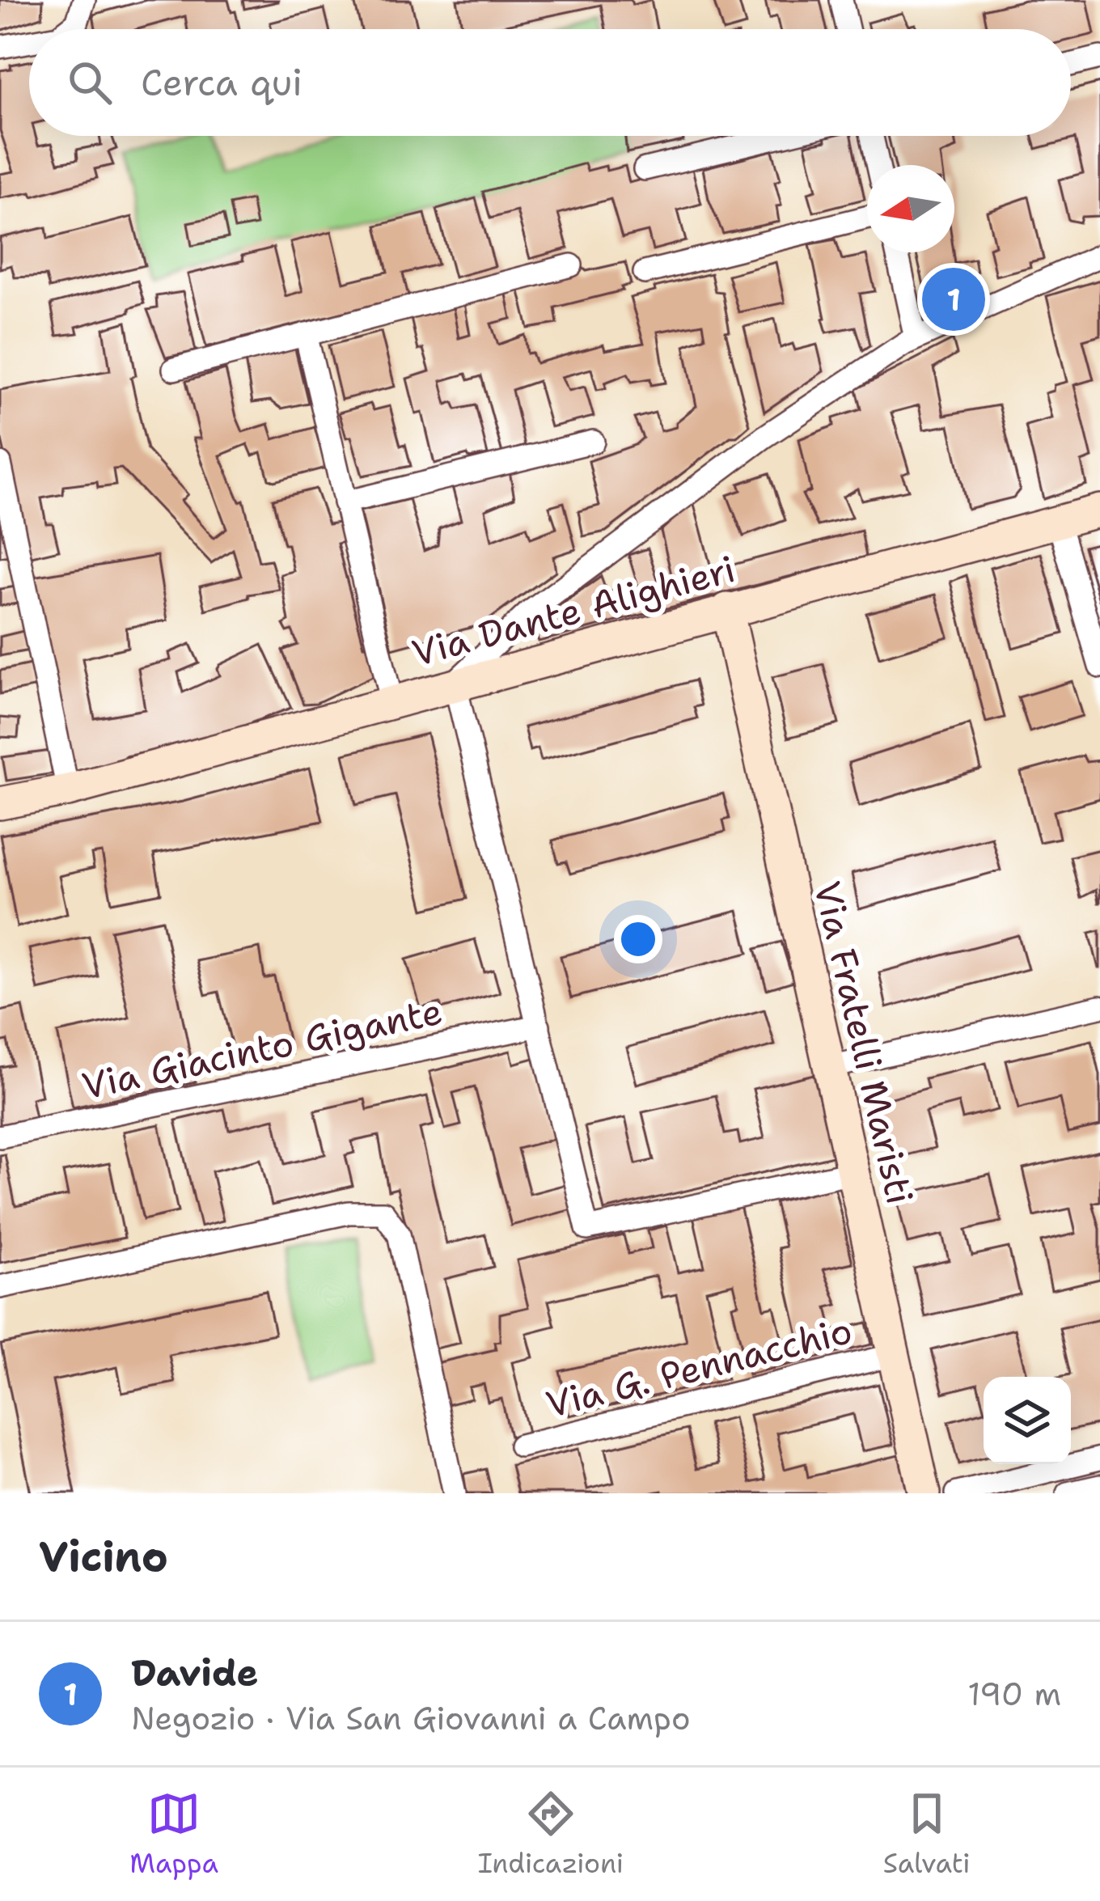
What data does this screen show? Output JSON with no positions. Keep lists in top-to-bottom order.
{
  "streets": {
    "main road": ["Via Dante Alighieri", "Via Fratelli Maristi"],
    "street": ["Via Giacinto Gigante", "Via G. Pennacchio"]
  },
  "crossings": [
    ["Via Dante Alighieri", "Via Fratelli Maristi"],
    ["Via Fratelli Maristi", "Via G. Pennacchio"]
  ],
  "north": "left",
  "page": {
    "search": "Cerca qui",
    "pins": "1",
    "heading": "Vicino",
    "list": [
      {
        "mark": "1",
        "name": "Davide",
        "note": "Negozio · Via San Giovanni a Campo",
        "value": "190 m"
      }
    ],
    "nav": ["Mappa", "Indicazioni", "Salvati"]
  }
}
